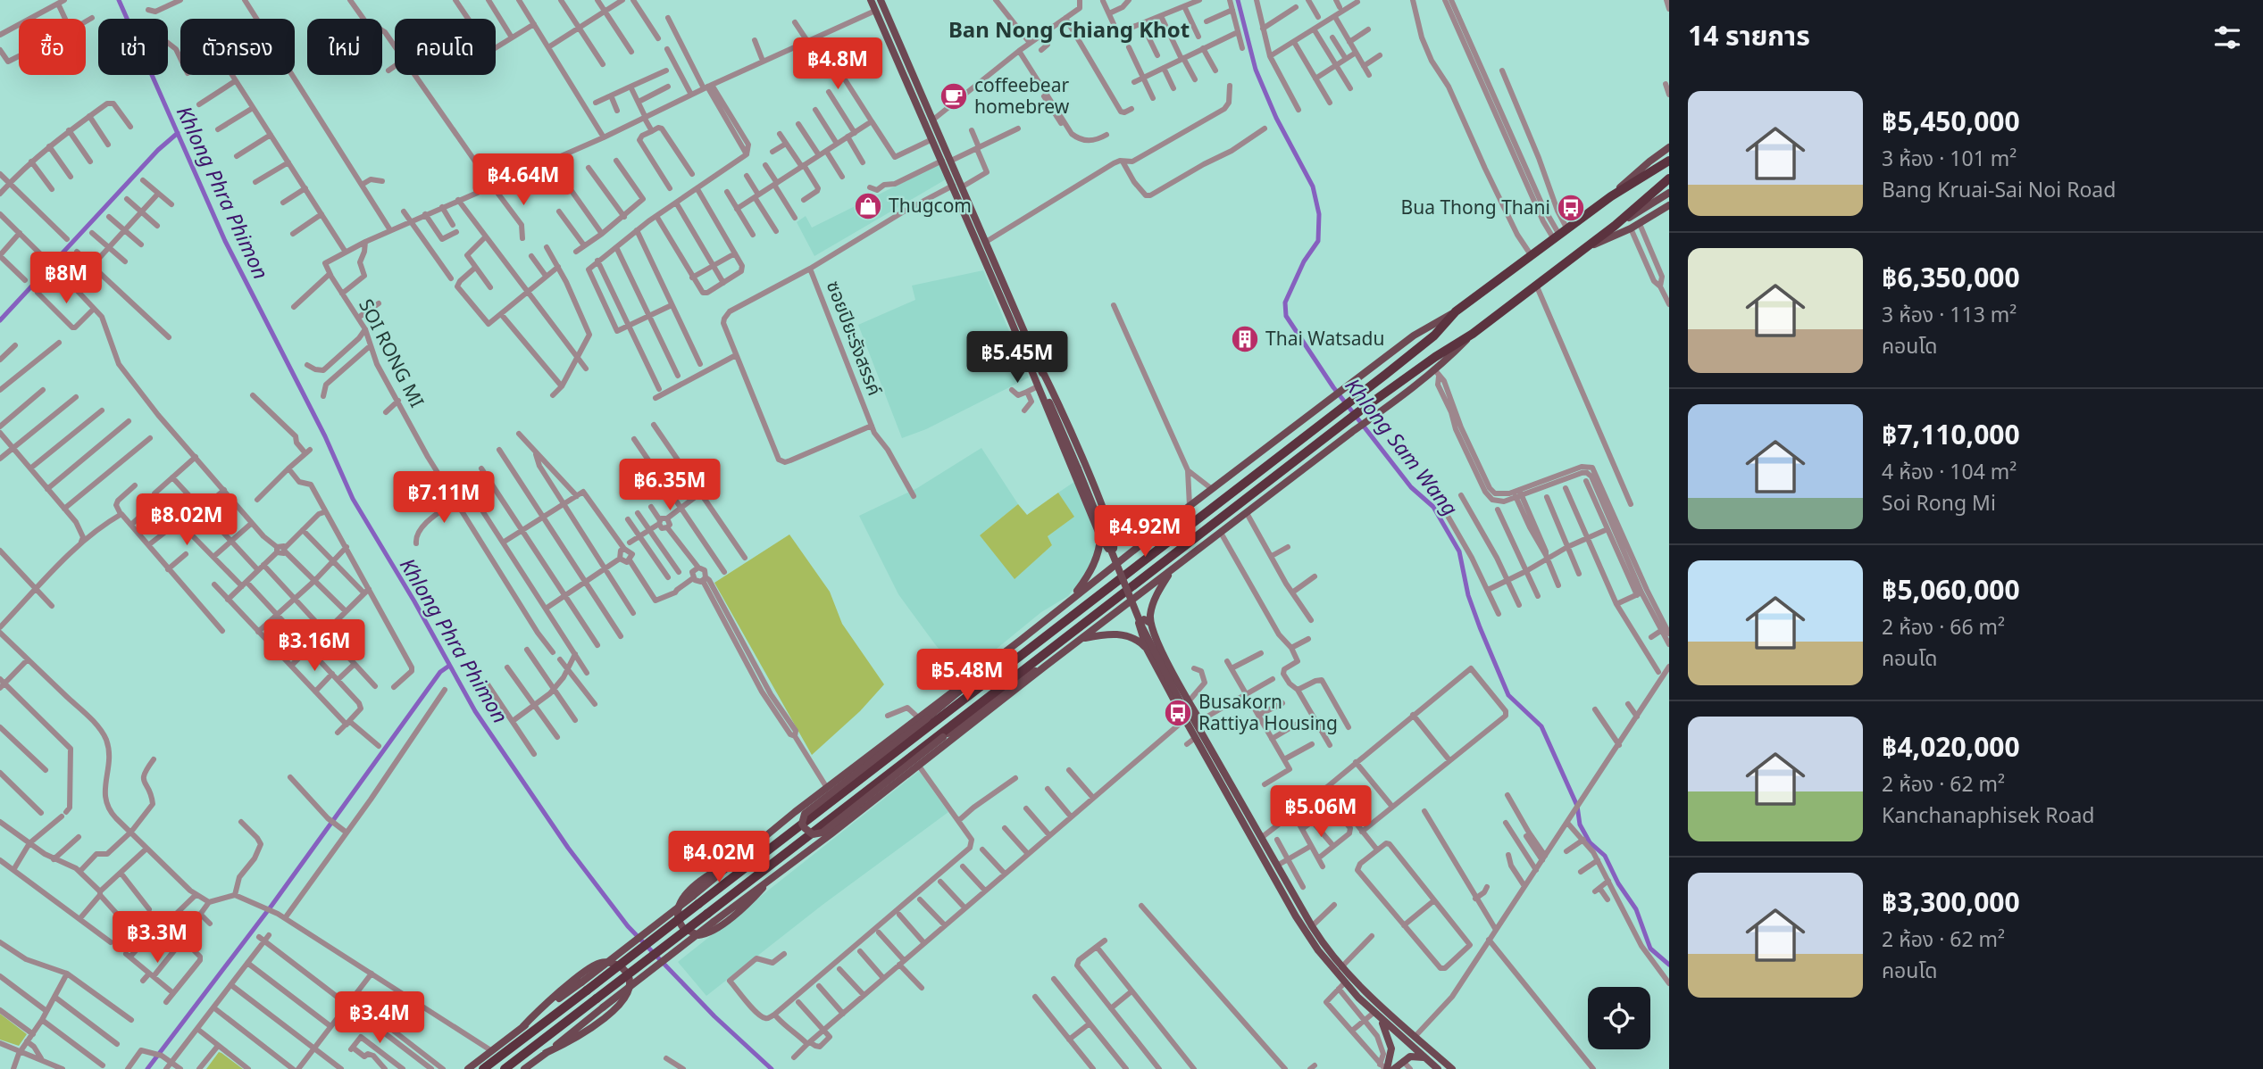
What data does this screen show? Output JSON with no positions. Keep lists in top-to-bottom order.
{
  "streets": {
    "street": ["ซอยปิยะรังสรรค์", "SOI RONG MI"]
  },
  "districts": ["Ban Nong Chiang Khot"],
  "water": ["Khlong Phra Phimon", "Khlong Sam Wang"],
  "places": {
    "cafe": ["coffeebear homebrew"],
    "shop": ["Thugcom"],
    "bus stop": ["Bua Thong Thani", "Busakorn Rattiya Housing"],
    "building": ["Thai Watsadu"]
  },
  "page": {
    "heading": "14 รายการ",
    "chip": [
      "ซื้อ",
      "เช่า",
      "ตัวกรอง",
      "ใหม่",
      "คอนโด"
    ],
    "price": [
      "฿4.8M",
      "฿4.64M",
      "฿8M",
      "฿5.45M",
      "฿6.35M",
      "฿7.11M",
      "฿8.02M",
      "฿4.92M",
      "฿3.16M",
      "฿5.48M",
      "฿5.06M",
      "฿4.02M",
      "฿3.3M",
      "฿3.4M"
    ],
    "list": [
      {
        "name": "฿5,450,000",
        "note": "3 ห้อง · 101 m² · Bang Kruai-Sai Noi Road"
      },
      {
        "name": "฿6,350,000",
        "note": "3 ห้อง · 113 m² · คอนโด"
      },
      {
        "name": "฿7,110,000",
        "note": "4 ห้อง · 104 m² · Soi Rong Mi"
      },
      {
        "name": "฿5,060,000",
        "note": "2 ห้อง · 66 m² · คอนโด"
      },
      {
        "name": "฿4,020,000",
        "note": "2 ห้อง · 62 m² · Kanchanaphisek Road"
      },
      {
        "name": "฿3,300,000",
        "note": "2 ห้อง · 62 m² · คอนโด"
      }
    ]
  }
}
